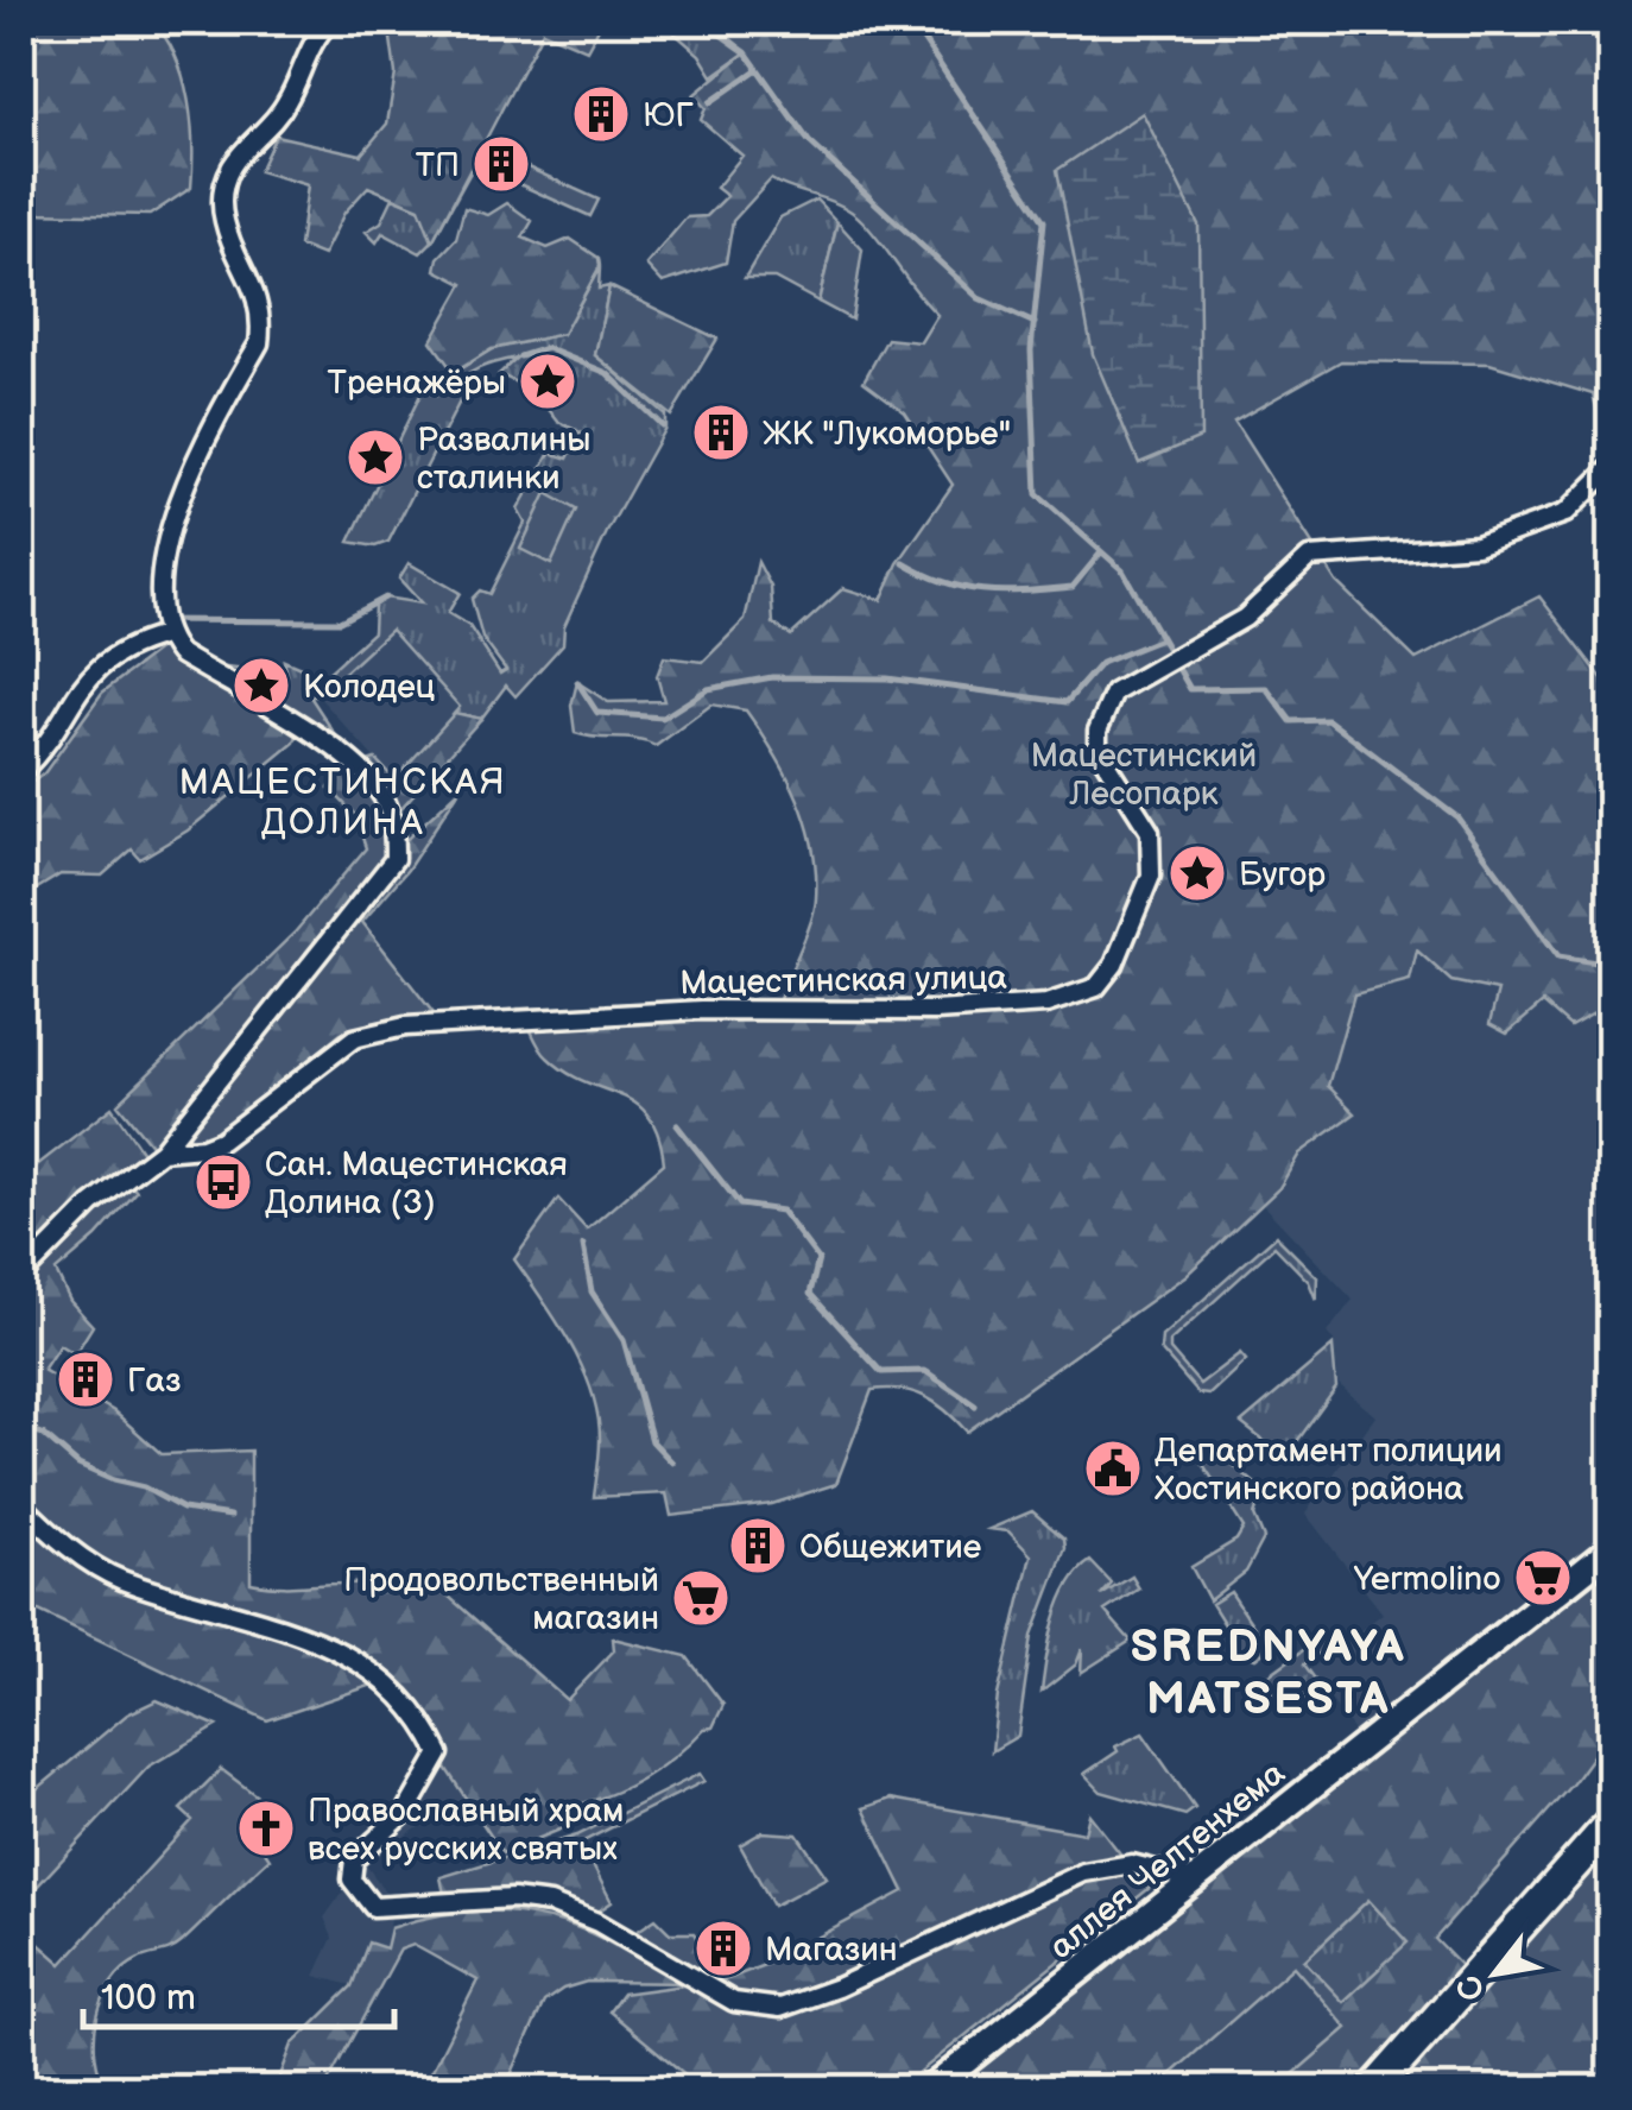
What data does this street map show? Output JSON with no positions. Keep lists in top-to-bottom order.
{
  "streets": {
    "main road": ["аллея Челтенхема"],
    "street": ["Мацестинская улица"]
  },
  "districts": ["МАЦЕСТИНСКАЯ ДОЛИНА", "SREDNYAYA MATSESTA"],
  "parks": ["Мацестинский Лесопарк"],
  "places": {
    "building": [
      "ЮГ",
      "ТП",
      "ЖК \"Лукоморье\"",
      "Газ",
      "Общежитие",
      "Магазин"
    ],
    "place": [
      "Тренажёры",
      "Развалины сталинки",
      "Колодец",
      "Бугор"
    ],
    "bus stop": ["Сан. Мацестинская Долина (3)"],
    "public building": ["Департамент полиции Хостинского района"],
    "supermarket": ["Yermolino", "Продовольственный магазин"],
    "church": ["Православный храм всех русских святых"]
  },
  "scale_bar": "100 m",
  "north": "bottom left"
}
